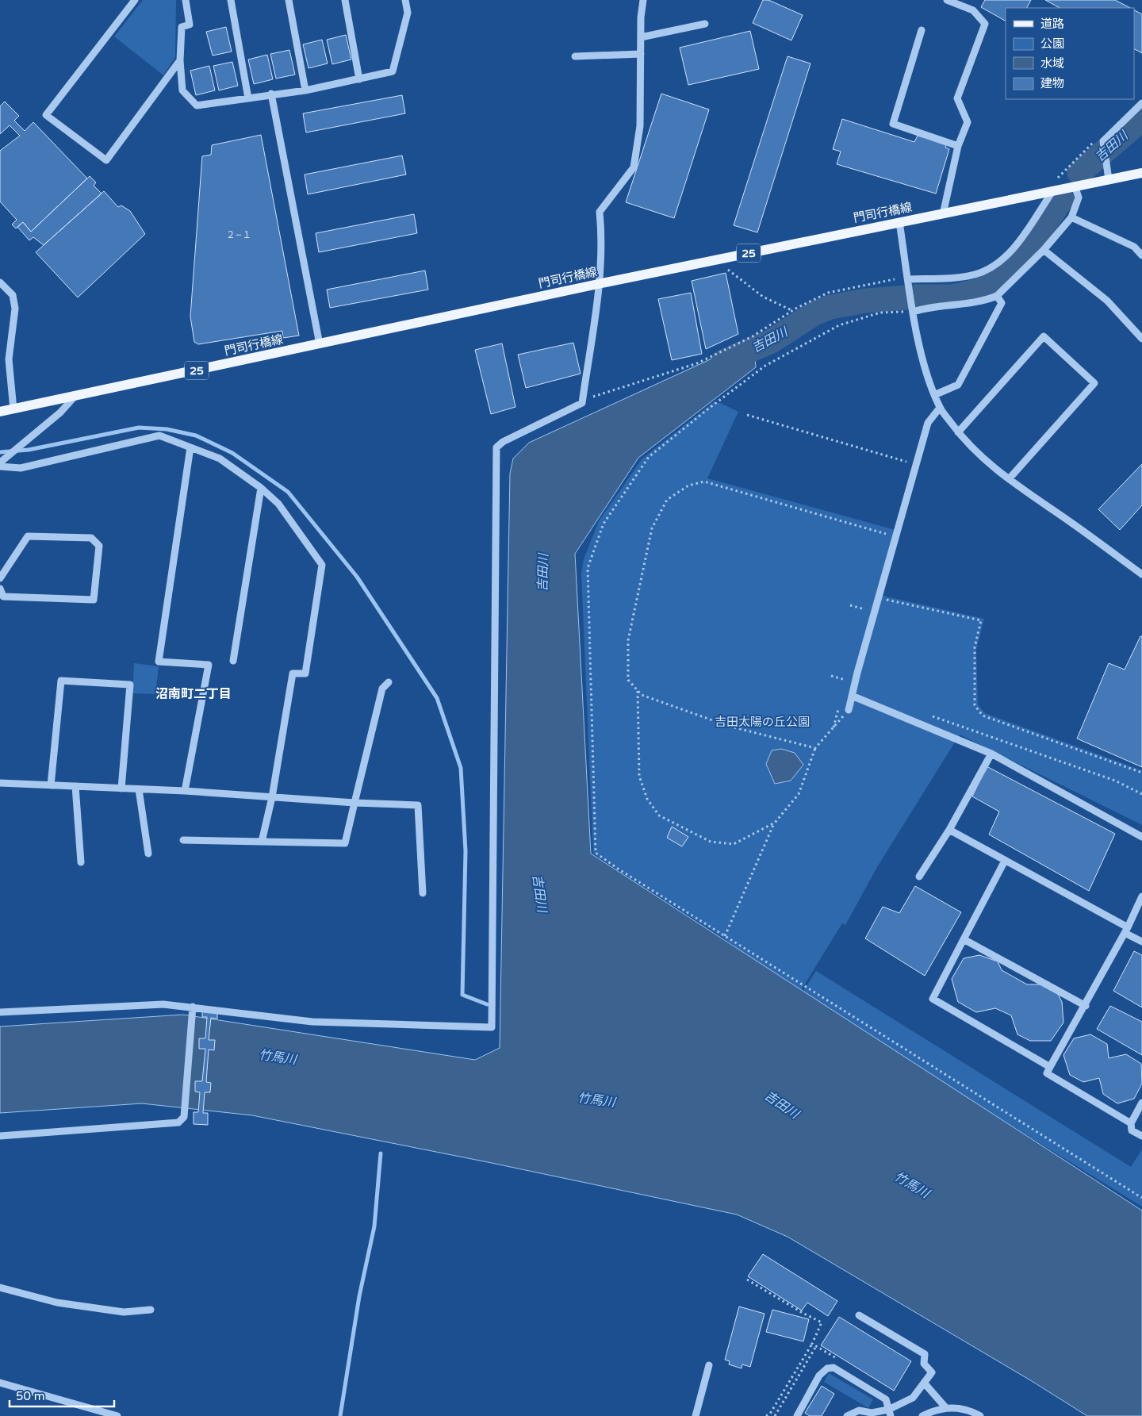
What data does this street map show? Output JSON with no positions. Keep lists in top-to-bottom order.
{
  "streets": {
    "main road": ["門司行橋線", "25"]
  },
  "districts": ["沼南町二丁目"],
  "water": ["吉田川", "竹馬川"],
  "parks": ["吉田太陽の丘公園"],
  "house_numbers": ["２−１"],
  "legend": [
    "道路",
    "公園",
    "水域",
    "建物"
  ],
  "scale_bar": "50 m"
}
